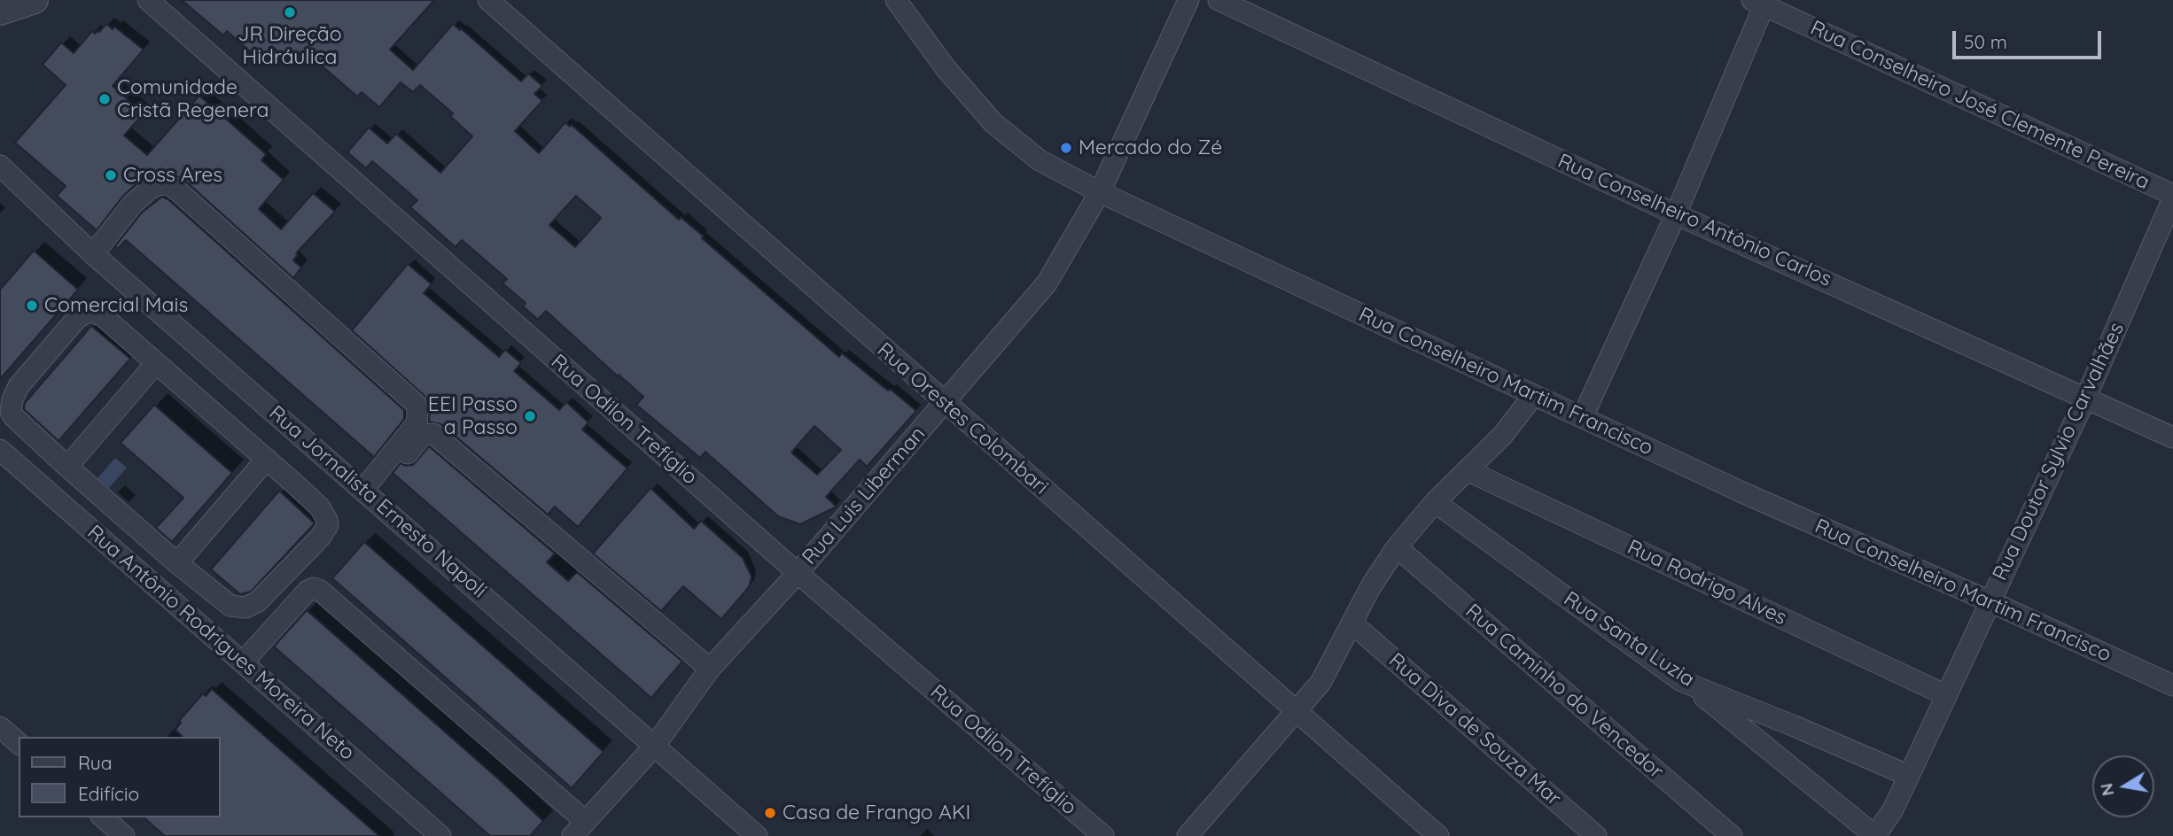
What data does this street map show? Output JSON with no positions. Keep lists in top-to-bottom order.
{
  "streets": {
    "street": [
      "Rua Conselheiro José Clemente Pereira",
      "Rua Conselheiro Antônio Carlos",
      "Rua Conselheiro Martim Francisco",
      "Rua Orestes Colombari",
      "Rua Odilon Trefíglio",
      "Rua Doutor Sylvio Carvalhães",
      "Rua Luis Liberman",
      "Rua Jornalista Ernesto Napoli",
      "Rua Rodrigo Alves",
      "Rua Santa Luzia",
      "Rua Antônio Rodrigues Moreira Neto",
      "Rua Caminho do Vencedor",
      "Rua Diva de Souza Mar"
    ]
  },
  "crossings": [
    ["Rua Conselheiro José Clemente Pereira", "Rua Doutor Sylvio Carvalhães"],
    ["Rua Conselheiro Antônio Carlos", "Rua Doutor Sylvio Carvalhães"],
    ["Rua Conselheiro Martim Francisco", "Rua Doutor Sylvio Carvalhães"],
    ["Rua Conselheiro Martim Francisco", "Rua Luis Liberman"],
    ["Rua Orestes Colombari", "Rua Luis Liberman"],
    ["Rua Odilon Trefíglio", "Rua Luis Liberman"],
    ["Rua Doutor Sylvio Carvalhães", "Rua Rodrigo Alves"],
    ["Rua Doutor Sylvio Carvalhães", "Rua Santa Luzia"],
    ["Rua Luis Liberman", "Rua Jornalista Ernesto Napoli"]
  ],
  "places": [
    "JR Direção Hidráulica",
    "Comunidade Cristã Regenera",
    "Mercado do Zé",
    "Cross Ares",
    "Comercial Mais",
    "EEI Passo a Passo",
    "Casa de Frango AKI"
  ],
  "legend": ["Rua", "Edifício"],
  "scale_bar": "50 m",
  "north": "left"
}
